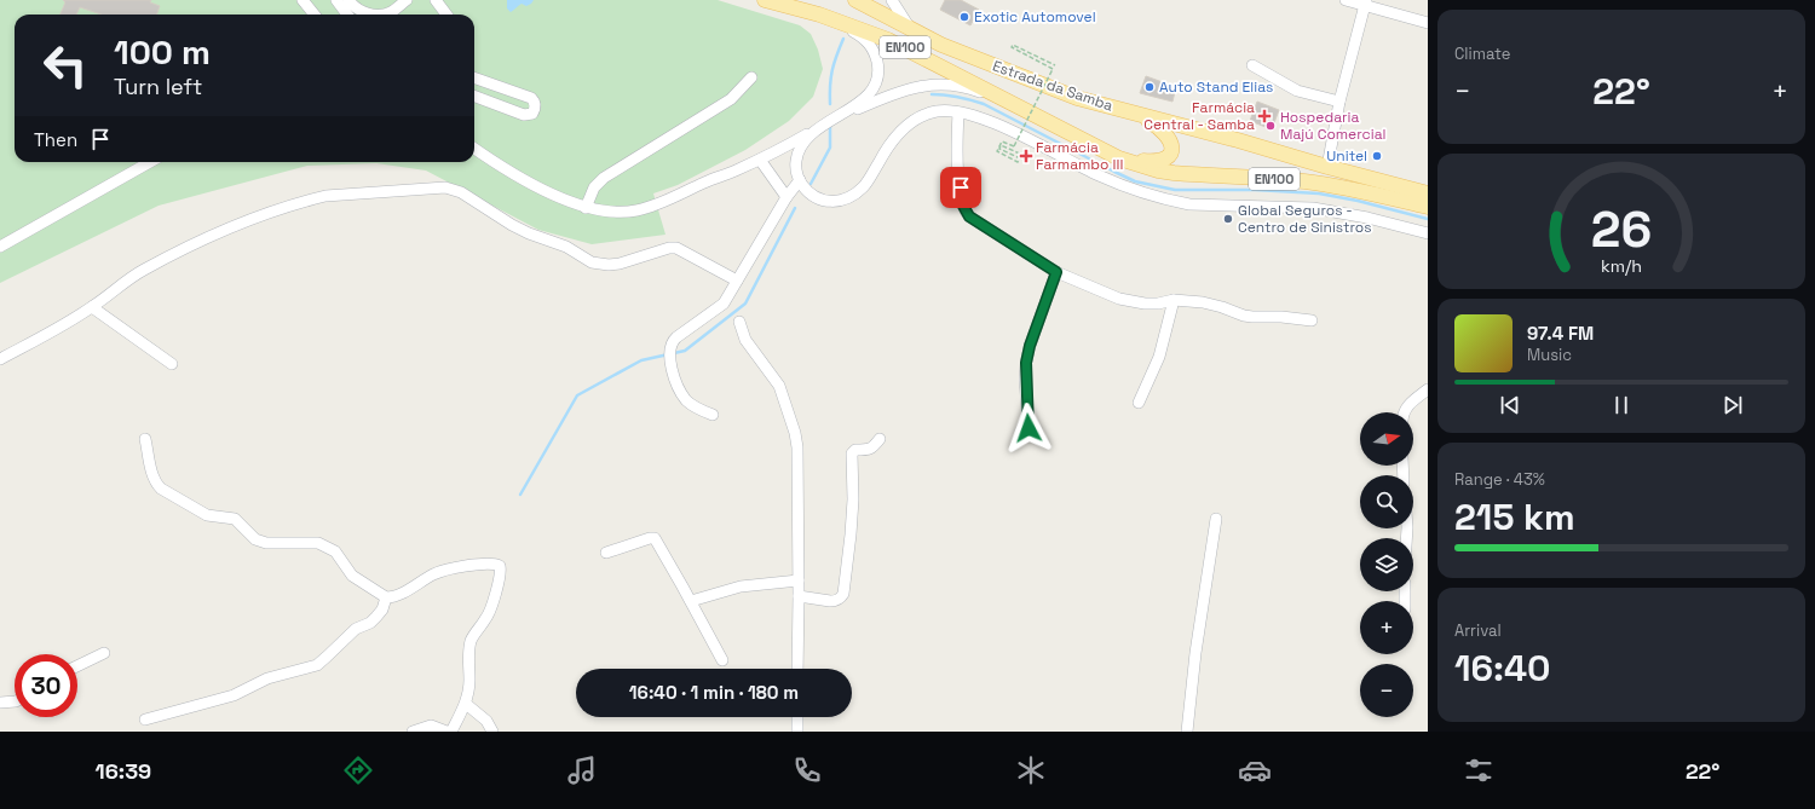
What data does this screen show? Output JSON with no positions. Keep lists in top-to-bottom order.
{
  "streets": {
    "main road": ["EN100", "Estrada da Samba"]
  },
  "places": {
    "other": [
      "Exotic Automovel",
      "Auto Stand Elias",
      "Hospedaria Majú Comercial",
      "Unitel",
      "Global Seguros - Centro de Sinistros"
    ],
    "health": ["Farmácia Central - Samba", "Farmácia Farmambo III"]
  },
  "north": "right",
  "page": {
    "tile": [
      "Climate",
      ["Range · 43%", "215 km"],
      ["Arrival", "16:40"]
    ],
    "turn": ["100 m", "Turn left"],
    "heat": ["−", "22°", "+"],
    "then": "Then",
    "song": ["97.4 FM", "Music"],
    "map_buttons": ["+", "−"],
    "limit": "30",
    "trip": "16:40 · 1 min · 180 m",
    "tabs": ["16:39", "22°"],
    "gauge": ["26", "km/h"]
  }
}
